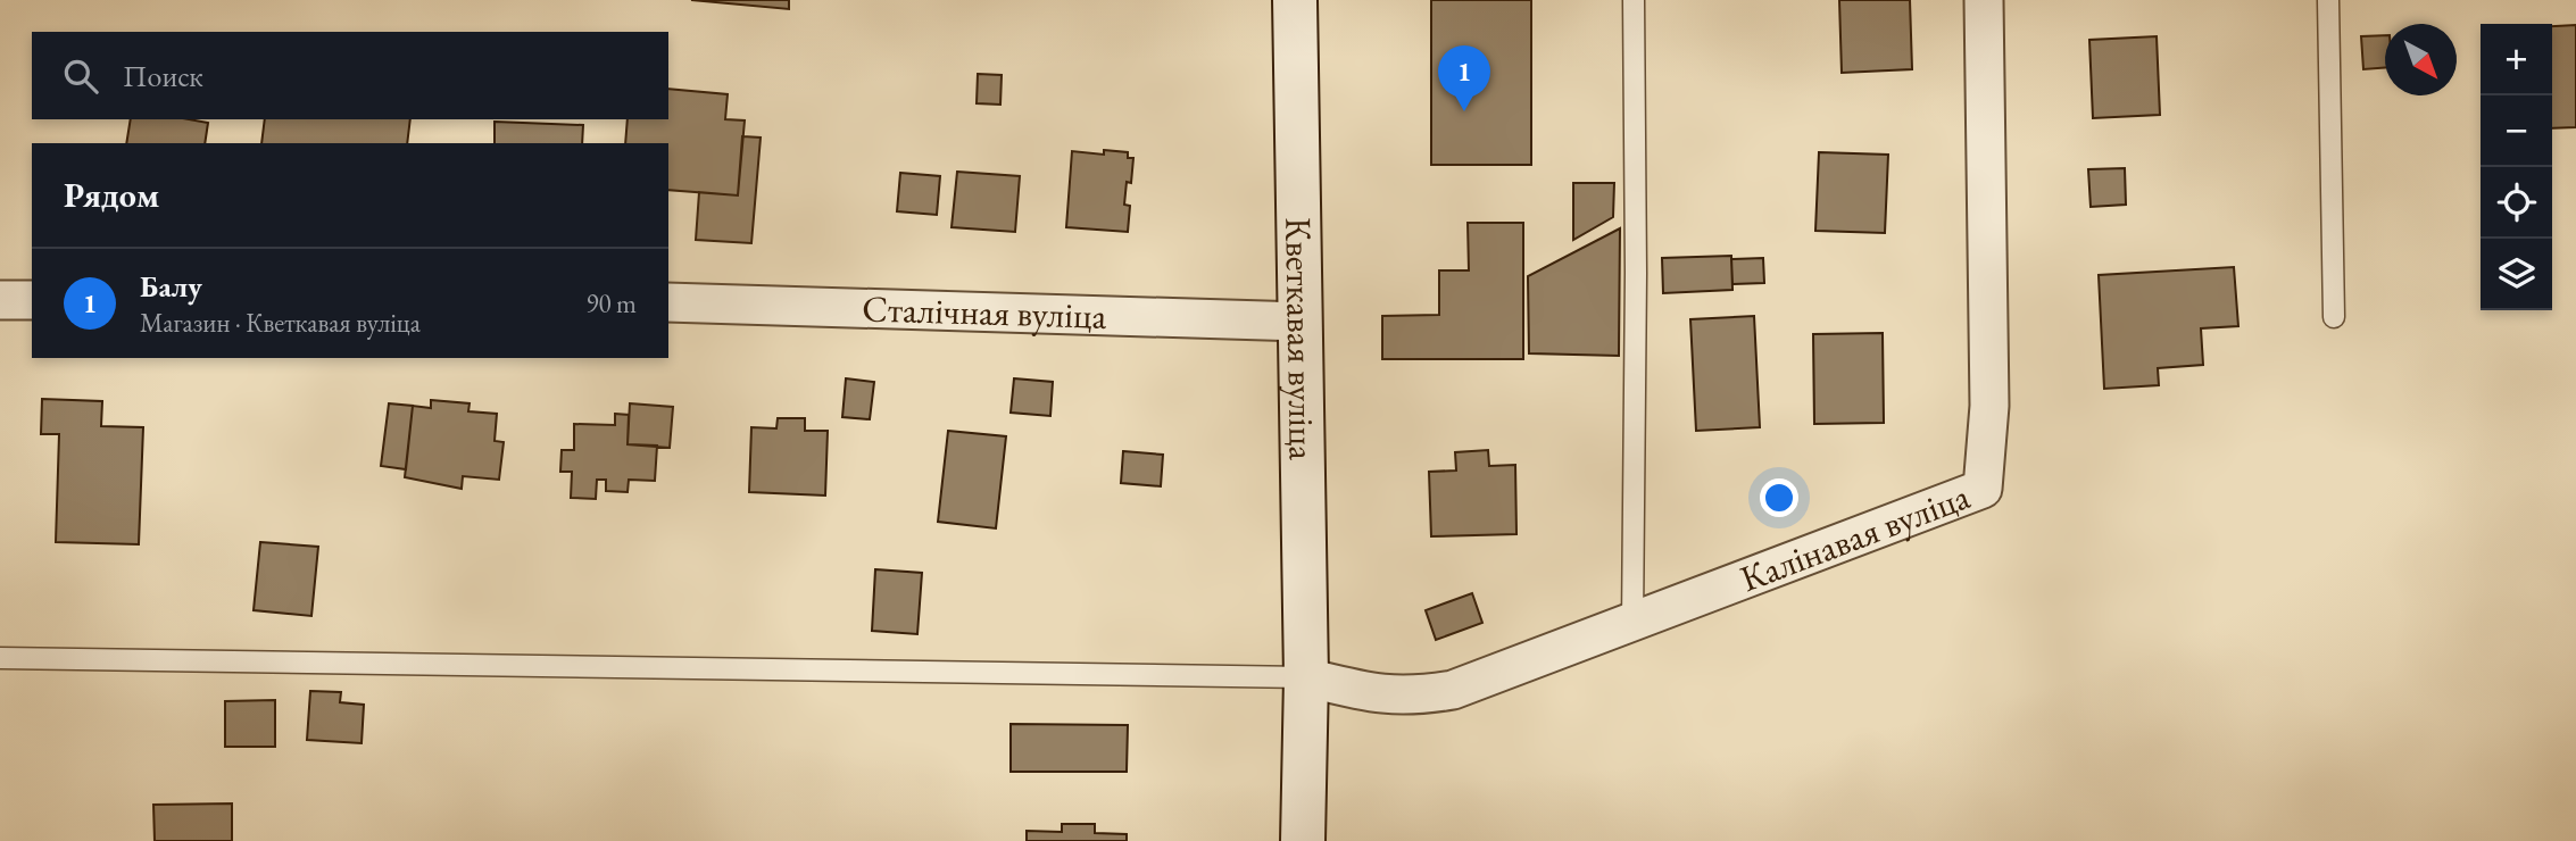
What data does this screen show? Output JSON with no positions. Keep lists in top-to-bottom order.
{
  "streets": {
    "street": ["Сталічная вуліца", "Кветкавая вуліца", "Калінавая вуліца"]
  },
  "crossings": [
    ["Сталічная вуліца", "Кветкавая вуліца"],
    ["Кветкавая вуліца", "Калінавая вуліца"]
  ],
  "north": "bottom right",
  "page": {
    "map_buttons": ["+", "−"],
    "search": "Поиск",
    "pins": "1",
    "heading": "Рядом",
    "list": [
      {
        "mark": "1",
        "name": "Балу",
        "note": "Магазин · Кветкавая вуліца",
        "value": "90 m"
      }
    ]
  }
}
